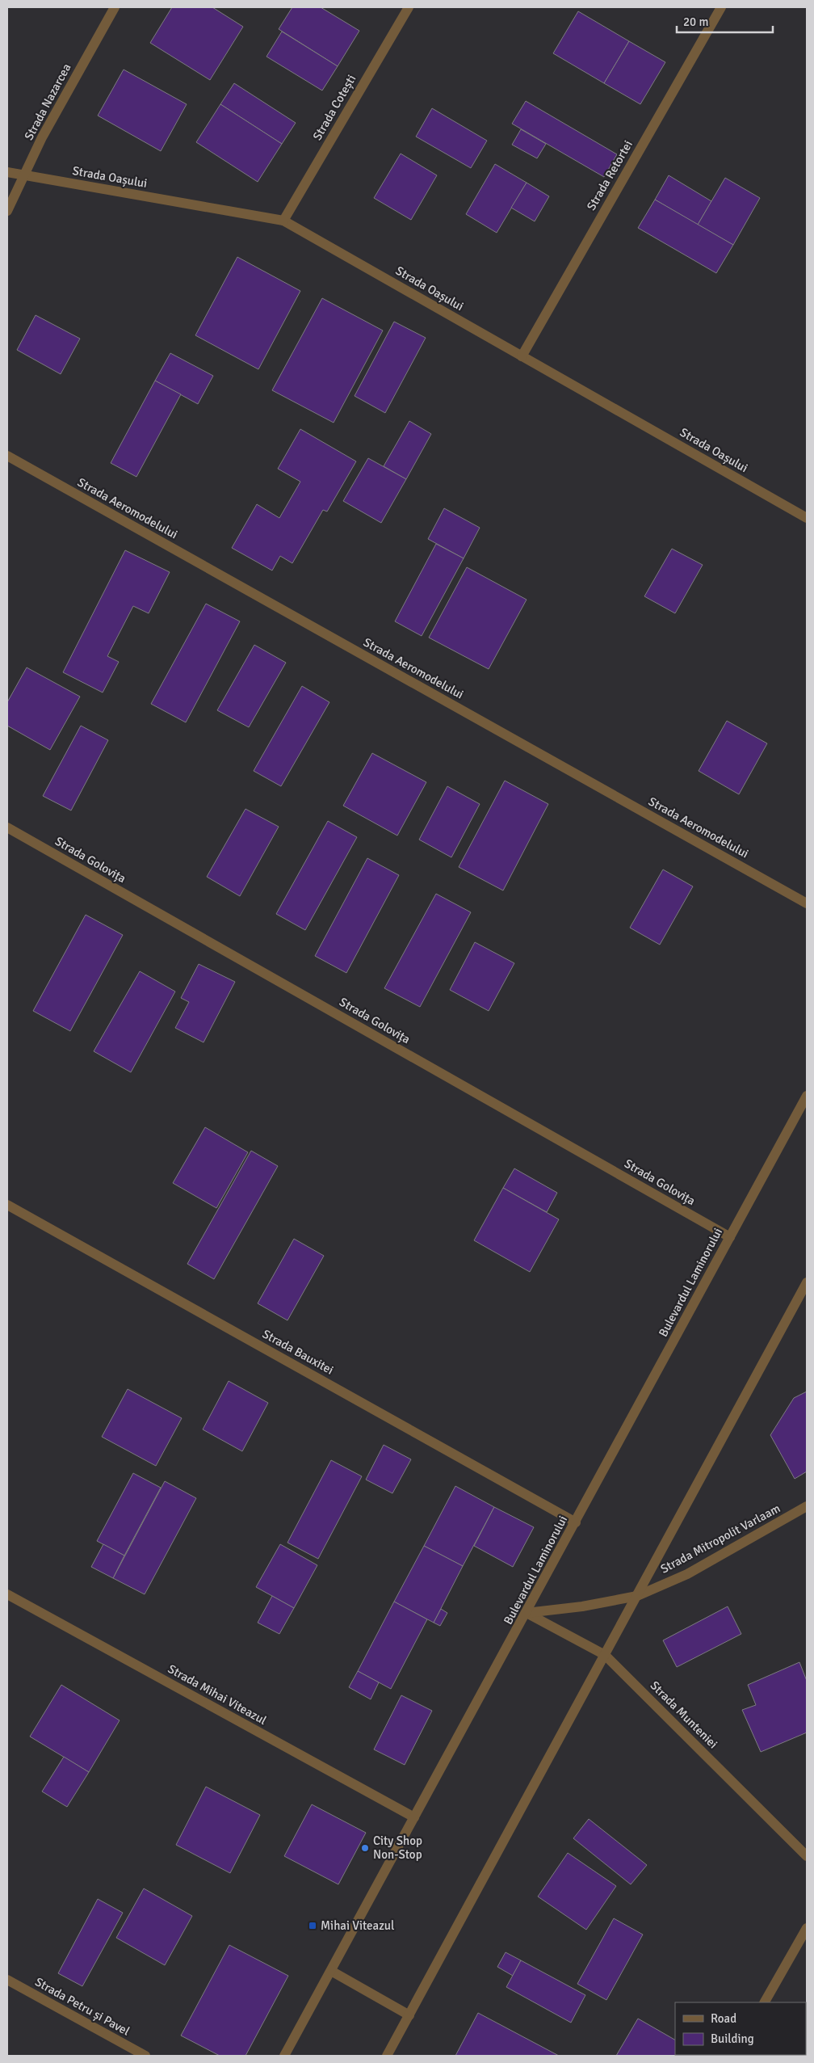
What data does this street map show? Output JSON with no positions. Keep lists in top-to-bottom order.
{
  "streets": {
    "street": [
      "Strada Nazarcea",
      "Strada Cotești",
      "Strada Retortei",
      "Strada Oașului",
      "Strada Aeromodelului",
      "Strada Golovița",
      "Bulevardul Laminorului",
      "Strada Bauxitei",
      "Strada Mitropolit Varlaam",
      "Strada Mihai Viteazul",
      "Strada Munteniei",
      "Strada Petru și Pavel"
    ]
  },
  "crossings": [
    ["Strada Nazarcea", "Strada Oașului"],
    ["Strada Cotești", "Strada Oașului"],
    ["Strada Retortei", "Strada Oașului"],
    ["Strada Golovița", "Bulevardul Laminorului"],
    ["Bulevardul Laminorului", "Strada Bauxitei"],
    ["Bulevardul Laminorului", "Strada Mitropolit Varlaam"],
    ["Bulevardul Laminorului", "Strada Mihai Viteazul"],
    ["Bulevardul Laminorului", "Strada Munteniei"],
    ["Strada Mitropolit Varlaam", "Strada Munteniei"]
  ],
  "places": {
    "other": ["City Shop Non-Stop"],
    "transit": ["Mihai Viteazul"]
  },
  "legend": ["Road", "Building"],
  "scale_bar": "20 m"
}
